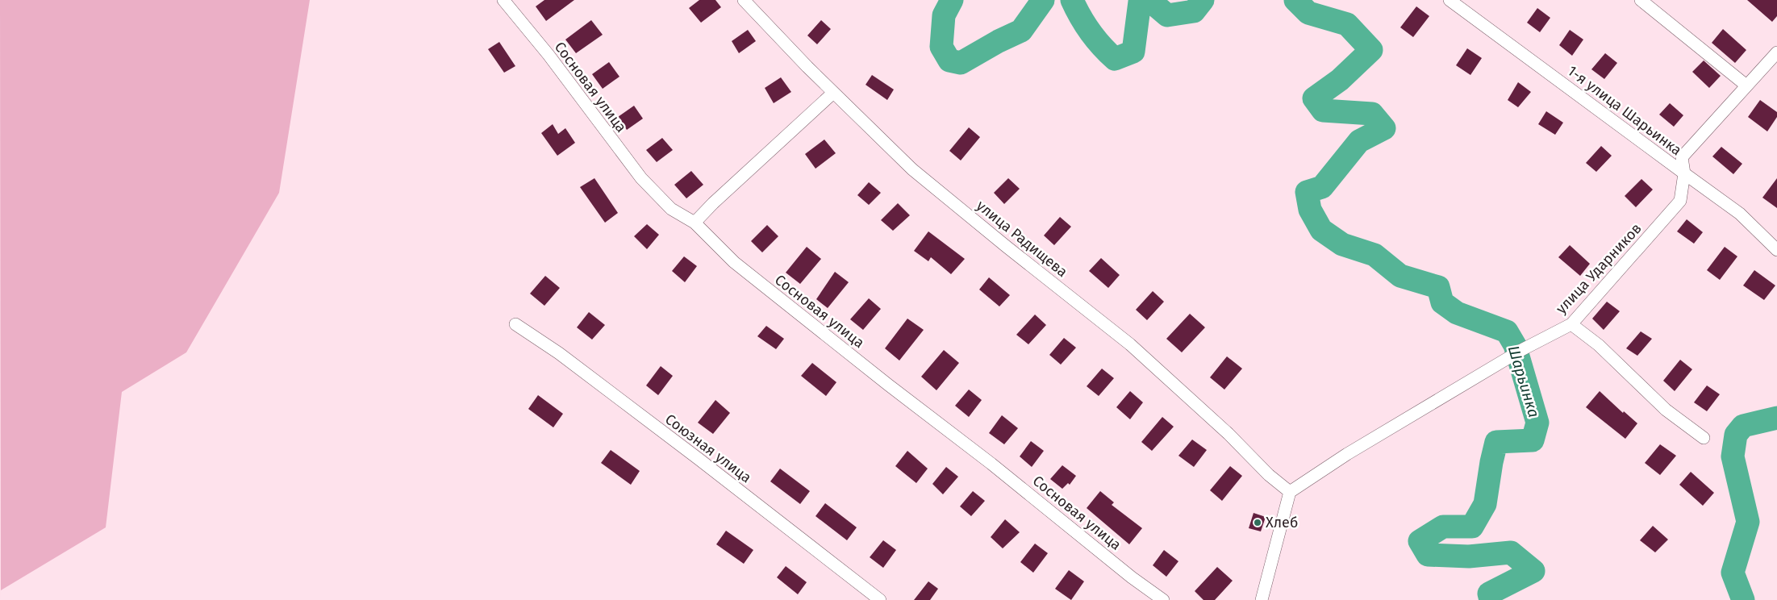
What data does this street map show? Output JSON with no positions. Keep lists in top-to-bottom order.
{
  "streets": {
    "street": [
      "Сосновая улица",
      "1-я улица Шарьинка",
      "улица Радищева",
      "улица Ударников",
      "Союзная улица"
    ]
  },
  "crossings": [
    ["1-я улица Шарьинка", "улица Ударников"],
    ["улица Радищева", "улица Ударников"]
  ],
  "water": ["Шарьинка"],
  "places": ["Хлеб"]
}
